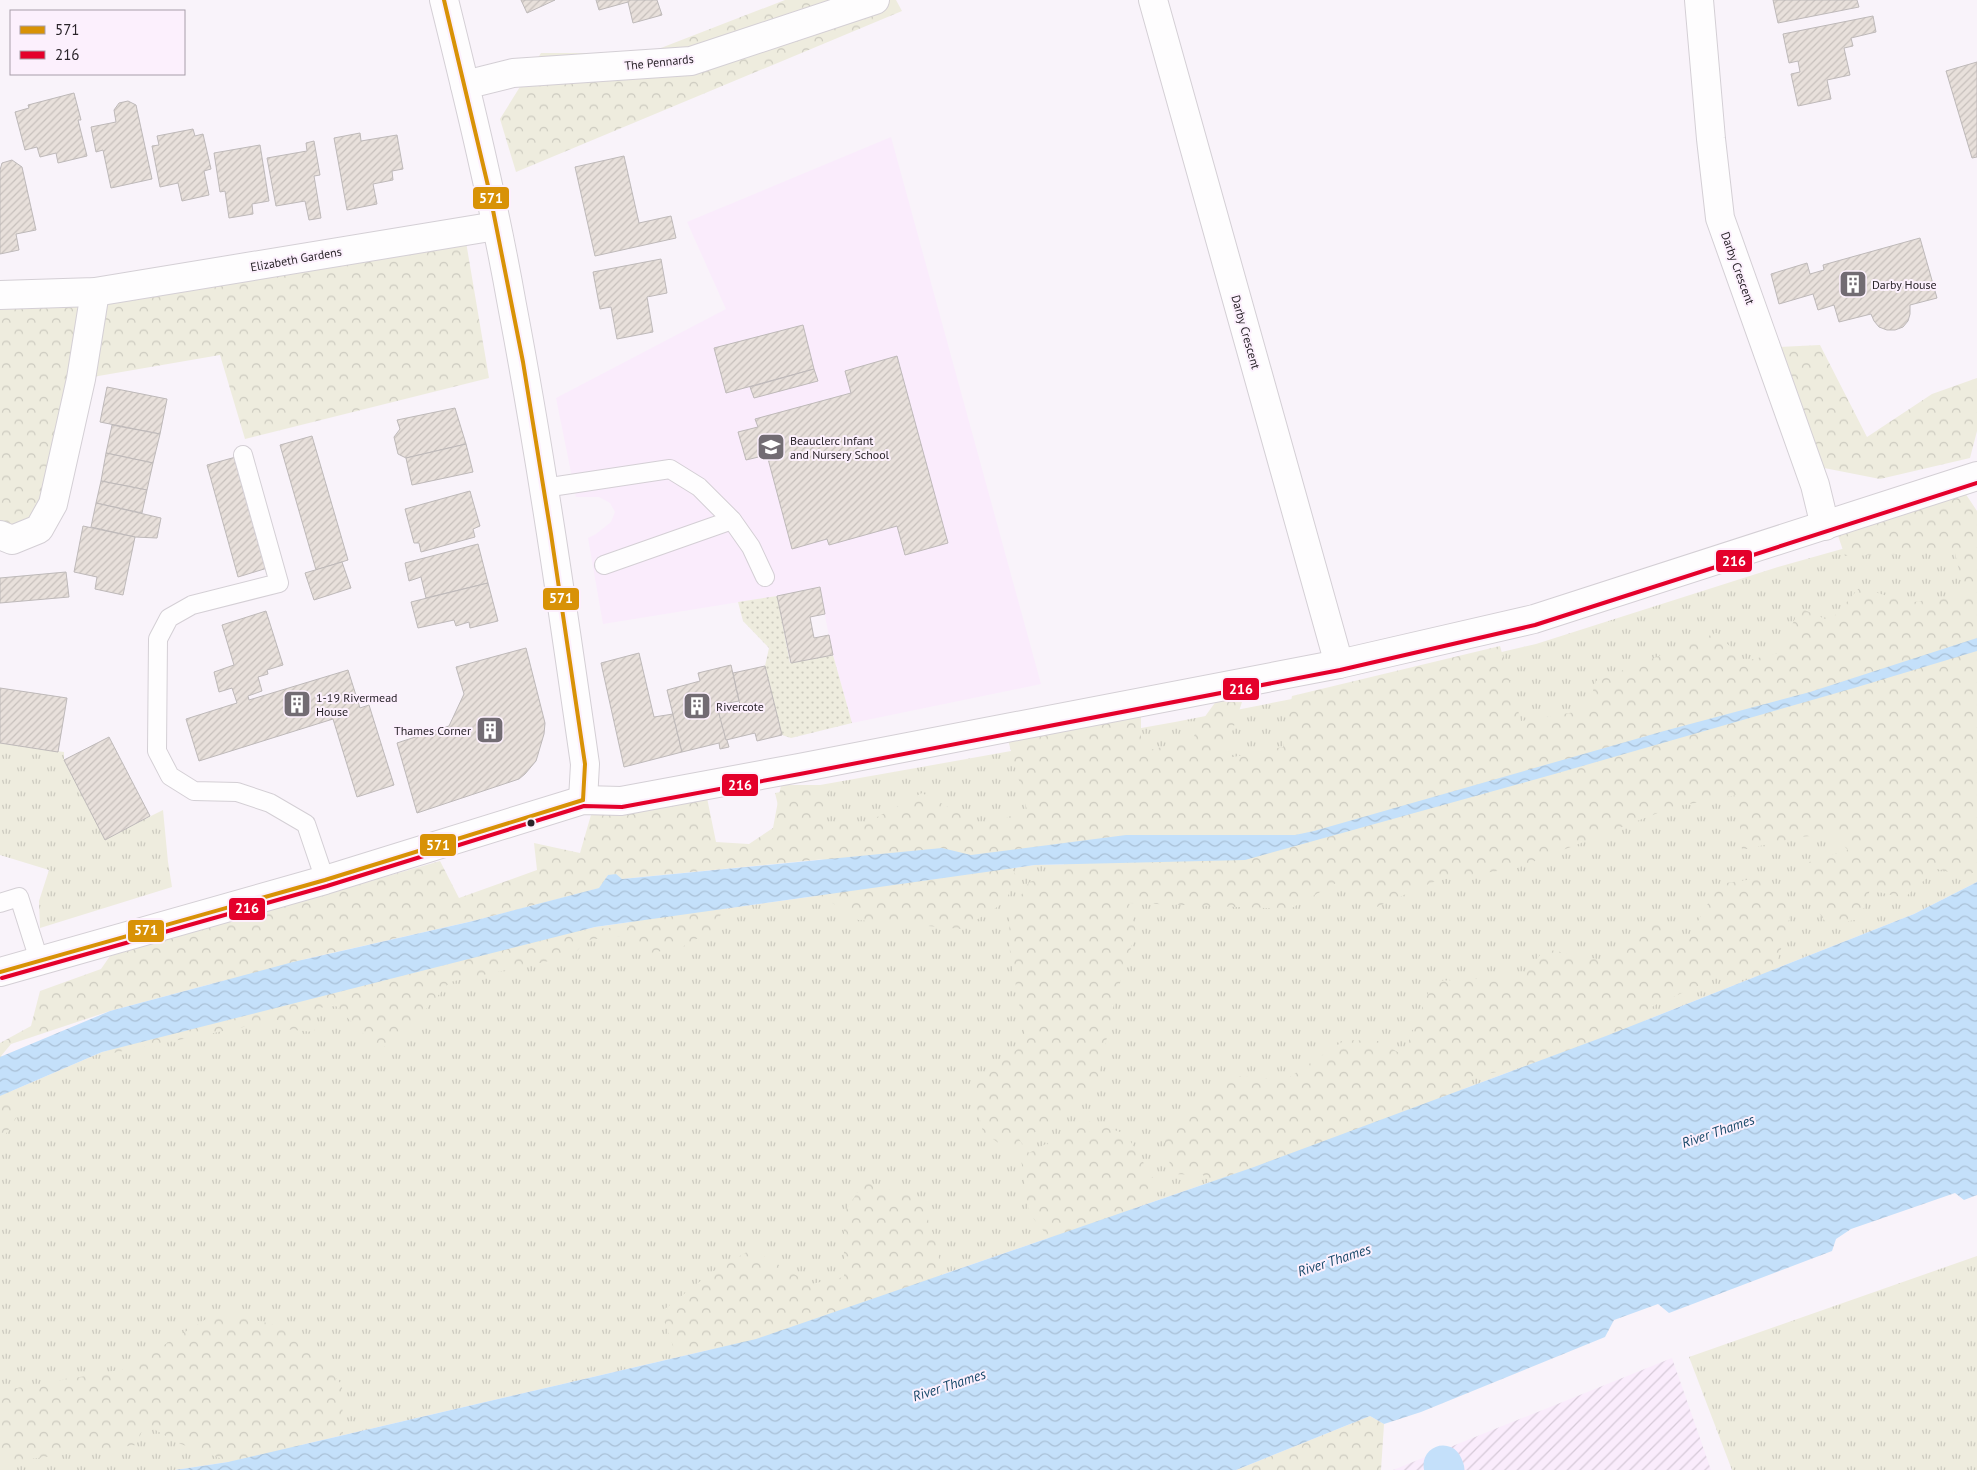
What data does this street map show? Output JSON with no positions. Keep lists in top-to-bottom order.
{
  "streets": {
    "street": ["The Pennards", "Elizabeth Gardens", "Darby Crescent"]
  },
  "water": ["River Thames"],
  "places": {
    "building": [
      "Darby House",
      "1-19 Rivermead House",
      "Rivercote",
      "Thames Corner"
    ],
    "school or university": ["Beauclerc Infant and Nursery School"]
  },
  "lines": ["transit line 571", "transit line 216"],
  "legend": ["571", "216"]
}
